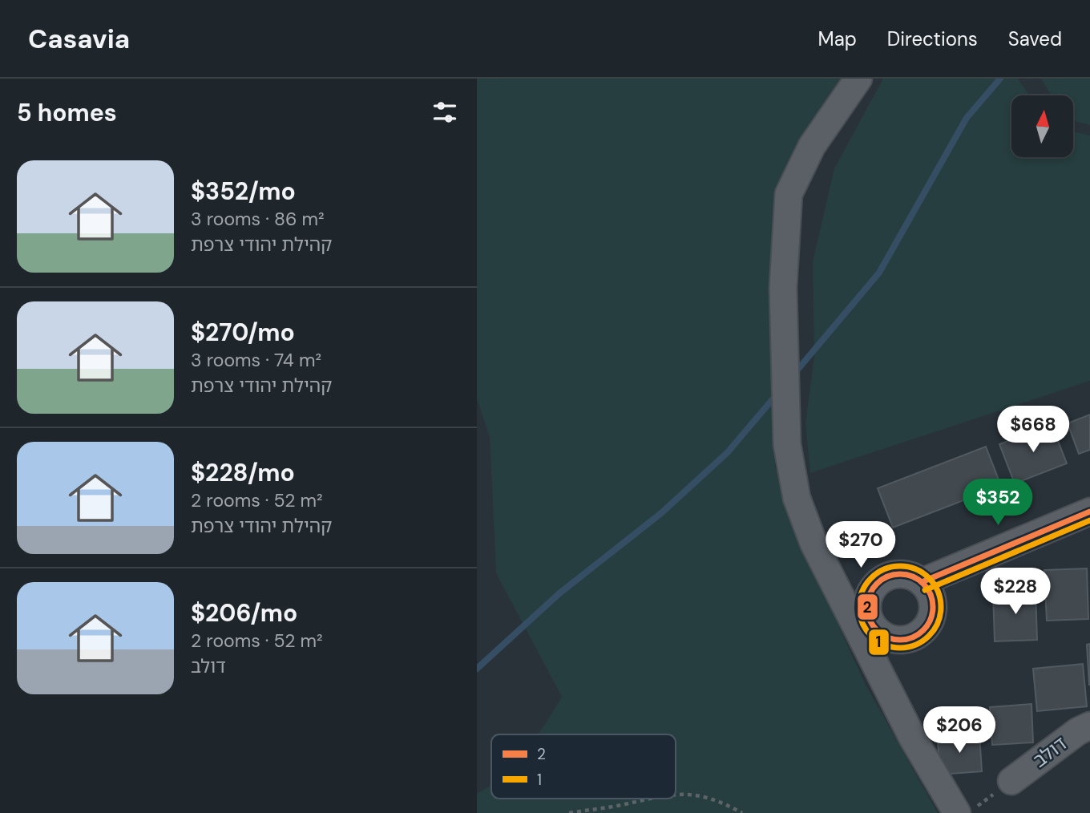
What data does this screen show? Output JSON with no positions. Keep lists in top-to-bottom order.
{
  "streets": {
    "street": ["דולב"]
  },
  "lines": ["transit line 2", "transit line 1"],
  "legend": ["2", "1"],
  "north": "top",
  "page": {
    "header": "Casavia",
    "nav": ["Map", "Directions", "Saved"],
    "heading": "5 homes",
    "list": [
      {
        "name": "$352/mo",
        "note": "3 rooms · 86 m² · קהילת יהודי צרפת"
      },
      {
        "name": "$270/mo",
        "note": "3 rooms · 74 m² · קהילת יהודי צרפת"
      },
      {
        "name": "$228/mo",
        "note": "2 rooms · 52 m² · קהילת יהודי צרפת"
      },
      {
        "name": "$206/mo",
        "note": "2 rooms · 52 m² · דולב"
      }
    ],
    "price": [
      "$668",
      "$352",
      "$270",
      "$228",
      "$206"
    ]
  }
}
